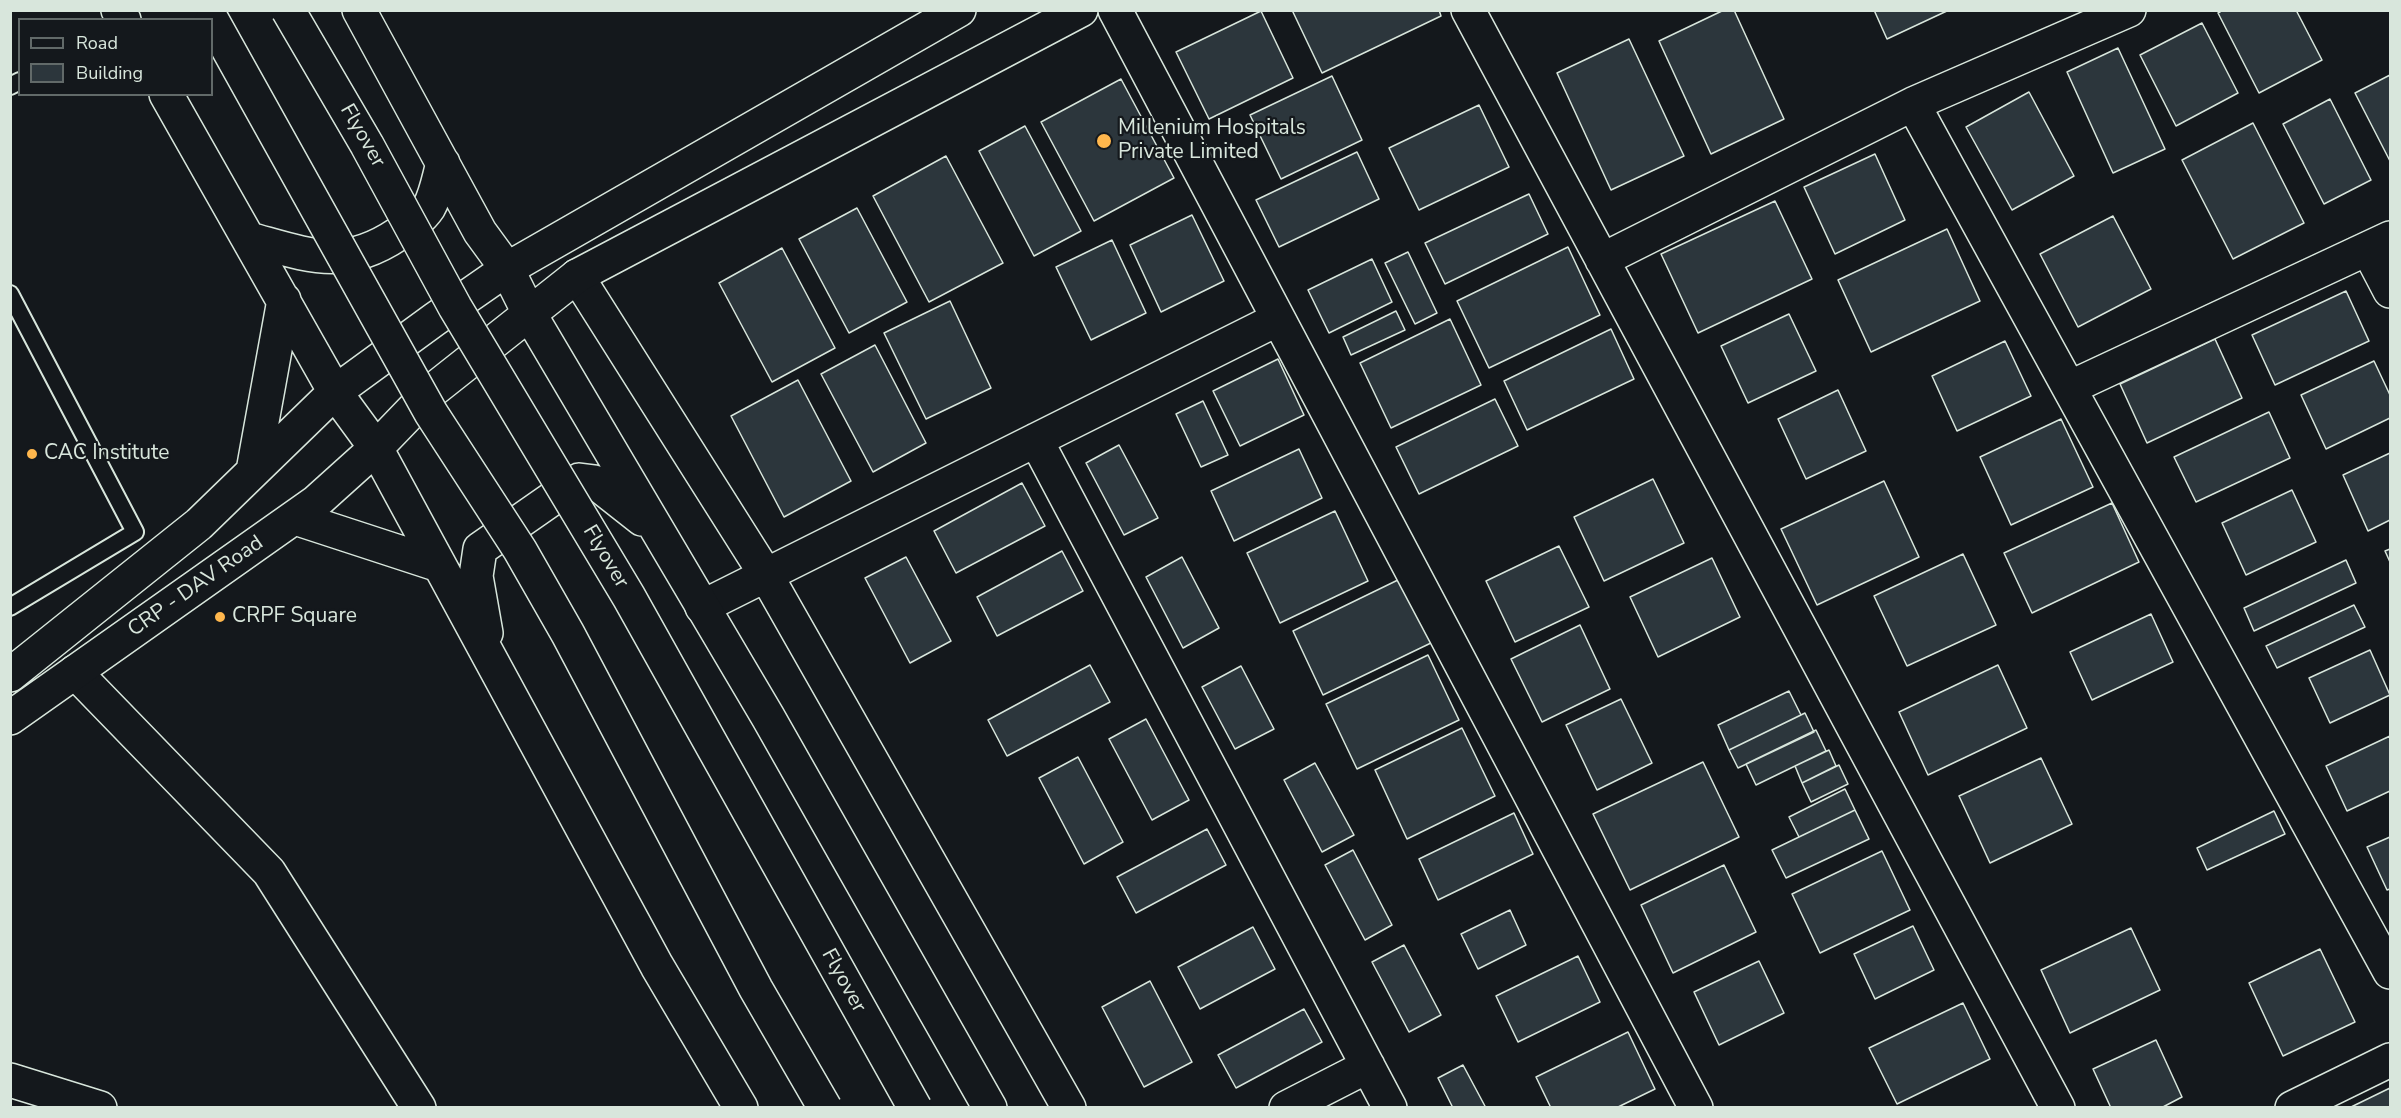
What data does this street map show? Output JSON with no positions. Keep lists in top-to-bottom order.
{
  "streets": {
    "main road": ["Flyover", "CRP - DAV Road"]
  },
  "places": ["Millenium Hospitals Private Limited", "CAC Institute", "CRPF Square"],
  "legend": ["Road", "Building"]
}
